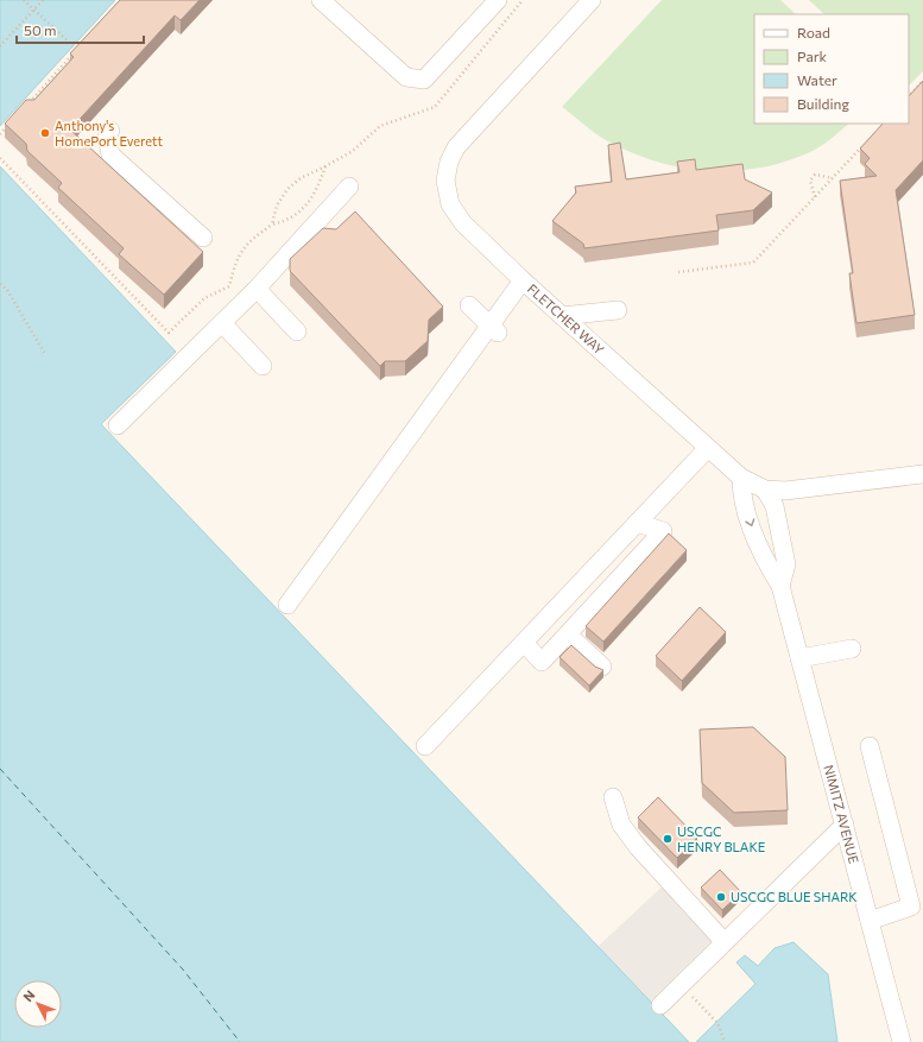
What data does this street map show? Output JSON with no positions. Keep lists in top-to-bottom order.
{
  "streets": {
    "street": ["FLETCHER WAY", "NIMITZ AVENUE"]
  },
  "crossings": [
    ["FLETCHER WAY", "NIMITZ AVENUE"]
  ],
  "places": ["Anthony's HomePort Everett", "USCGC HENRY BLAKE", "USCGC BLUE SHARK"],
  "legend": [
    "Road",
    "Park",
    "Water",
    "Building"
  ],
  "scale_bar": "50 m",
  "north": "top left"
}
